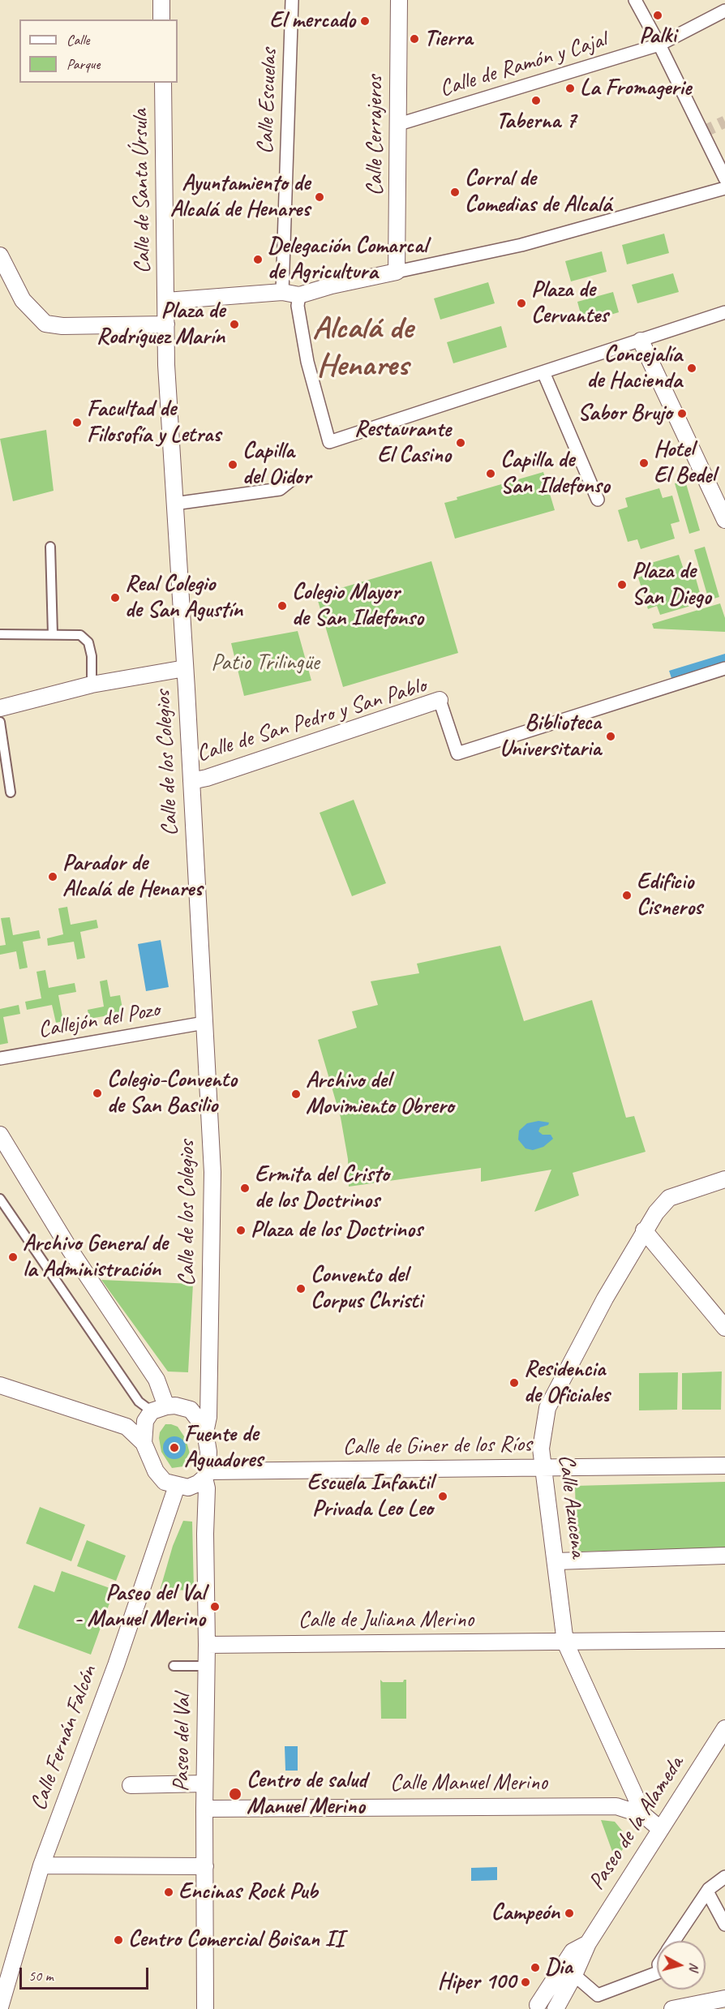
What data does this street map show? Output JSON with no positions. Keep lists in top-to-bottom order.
{
  "streets": {
    "street": [
      "Calle de Ramón y Cajal",
      "Calle Escuelas",
      "Calle Cerrajeros",
      "Calle de Santa Úrsula",
      "Calle de San Pedro y San Pablo",
      "Calle de los Colegios",
      "Callejón del Pozo",
      "Calle de Giner de los Ríos",
      "Calle Azucena",
      "Calle de Juliana Merino",
      "Calle Fernán Falcón",
      "Paseo del Val",
      "Calle Manuel Merino",
      "Paseo de la Alameda"
    ]
  },
  "crossings": [
    ["Calle de Ramón y Cajal", "Calle Cerrajeros"],
    ["Calle de Santa Úrsula", "Calle de los Colegios"],
    ["Calle de San Pedro y San Pablo", "Calle de los Colegios"],
    ["Calle de los Colegios", "Callejón del Pozo"],
    ["Calle de los Colegios", "Calle de Giner de los Ríos"],
    ["Calle de los Colegios", "Calle Fernán Falcón"],
    ["Calle de los Colegios", "Paseo del Val"],
    ["Calle de Giner de los Ríos", "Calle Azucena"],
    ["Calle de Giner de los Ríos", "Calle Fernán Falcón"],
    ["Calle de Giner de los Ríos", "Paseo del Val"],
    ["Calle Azucena", "Calle de Juliana Merino"],
    ["Calle Azucena", "Calle Manuel Merino"],
    ["Calle Azucena", "Paseo de la Alameda"],
    ["Calle de Juliana Merino", "Paseo del Val"],
    ["Calle Fernán Falcón", "Paseo del Val"],
    ["Paseo del Val", "Calle Manuel Merino"]
  ],
  "districts": ["Alcalá de Henares"],
  "parks": ["Patio Trilingüe"],
  "places": [
    "Palki",
    "El mercado",
    "Tierra",
    "La Fromagerie",
    "Taberna 7",
    "Corral de Comedias de Alcalá",
    "Ayuntamiento de Alcalá de Henares",
    "Delegación Comarcal de Agricultura",
    "Plaza de Cervantes",
    "Plaza de Rodríguez Marín",
    "Concejalía de Hacienda",
    "Sabor Brujo",
    "Facultad de Filosofía y Letras",
    "Restaurante El Casino",
    "Hotel El Bedel",
    "Capilla del Oidor",
    "Capilla de San Ildefonso",
    "Plaza de San Diego",
    "Real Colegio de San Agustín",
    "Colegio Mayor de San Ildefonso",
    "Biblioteca Universitaria",
    "Parador de Alcalá de Henares",
    "Edificio Cisneros",
    "Colegio-Convento de San Basilio",
    "Archivo del Movimiento Obrero",
    "Ermita del Cristo de los Doctrinos",
    "Plaza de los Doctrinos",
    "Archivo General de la Administración",
    "Convento del Corpus Christi",
    "Residencia de Oficiales",
    "Fuente de Aguadores",
    "Escuela Infantil Privada Leo Leo",
    "Paseo del Val - Manuel Merino",
    "Centro de salud Manuel Merino",
    "Encinas Rock Pub",
    "Campeón",
    "Centro Comercial Boisan II",
    "Dia",
    "Hiper 100"
  ],
  "legend": ["Calle", "Parque"],
  "scale_bar": "50 m",
  "north": "right"
}
